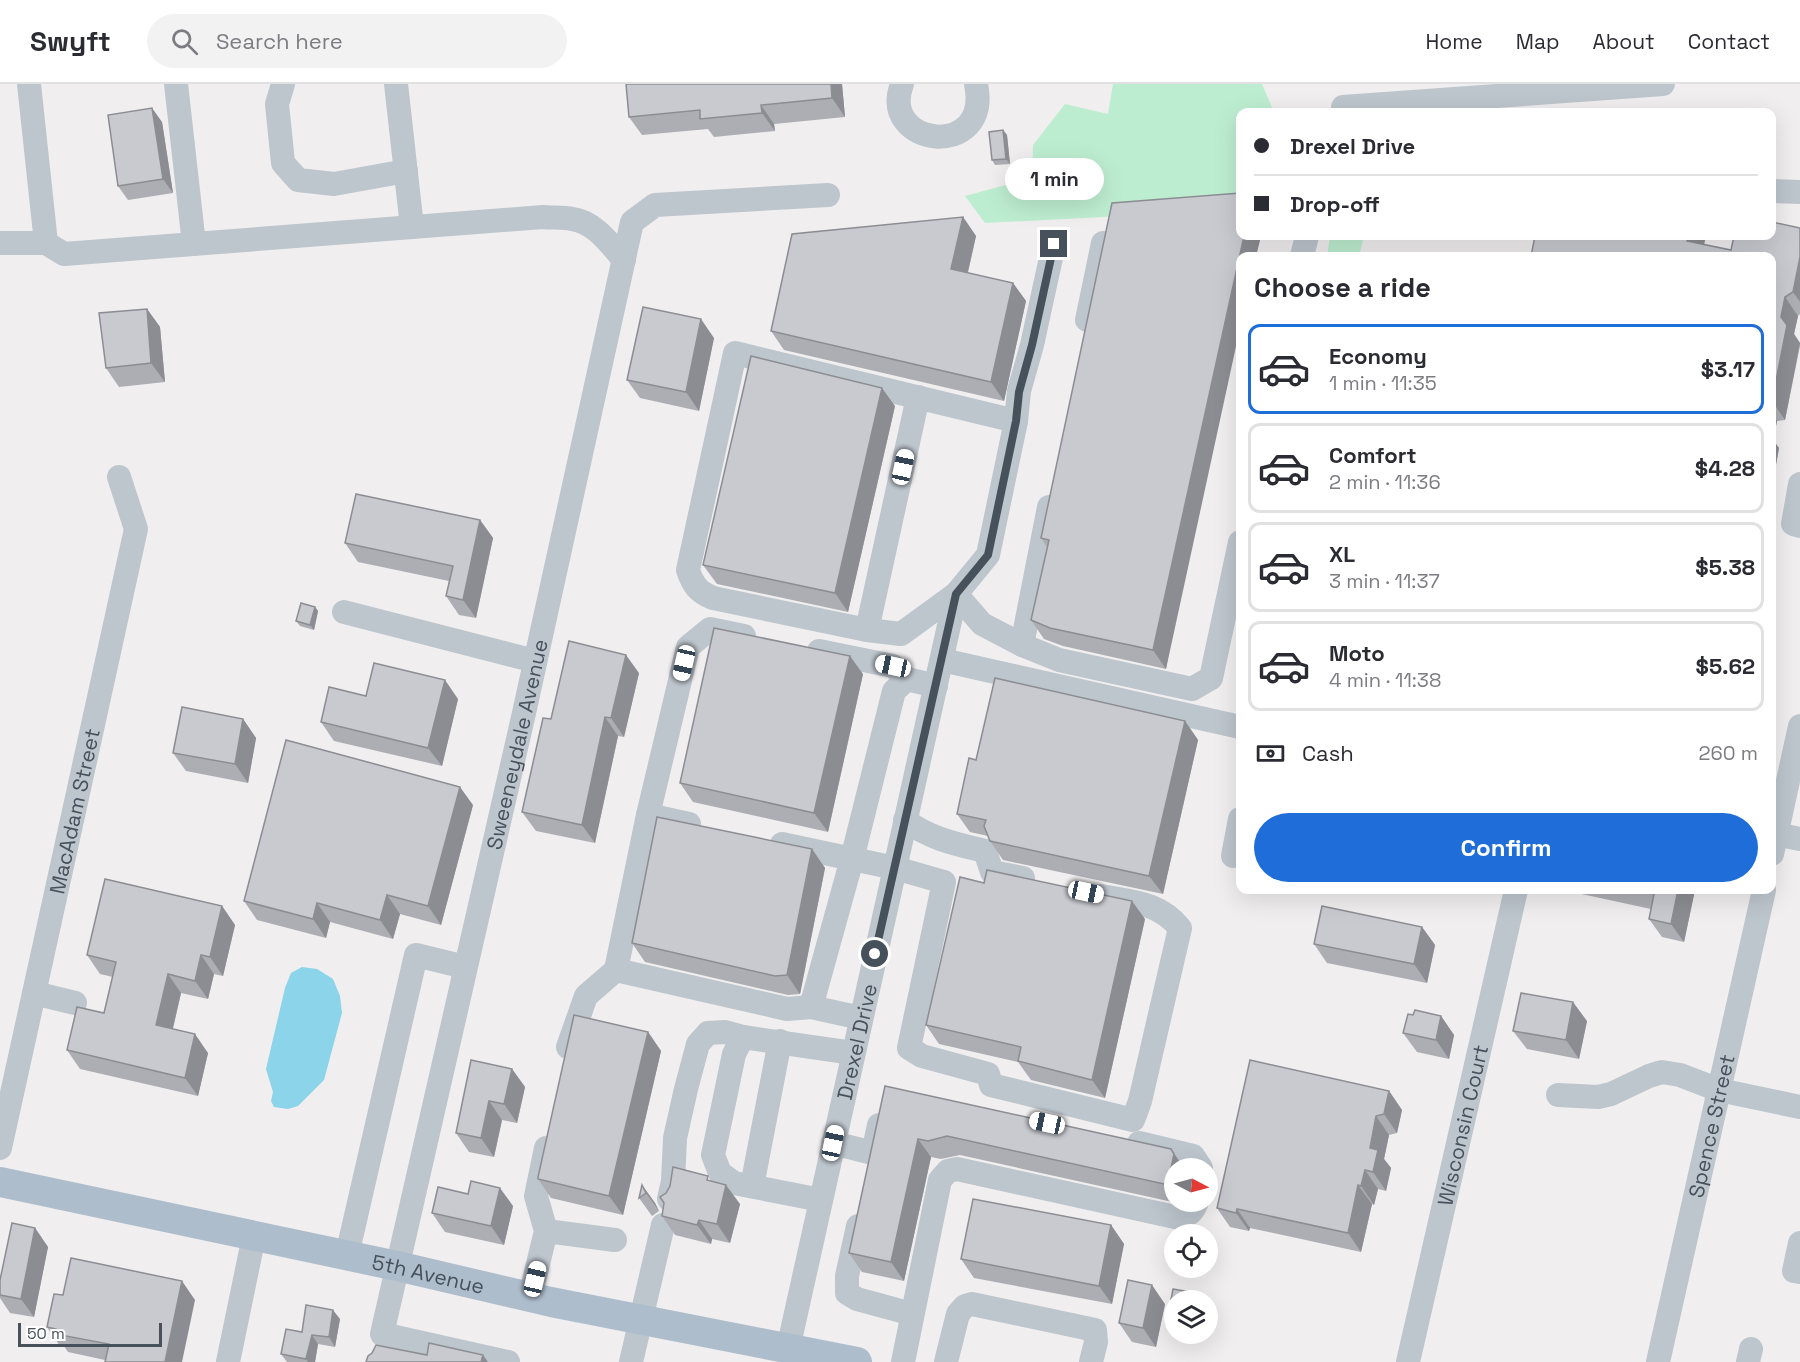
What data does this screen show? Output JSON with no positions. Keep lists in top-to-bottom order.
{
  "streets": {
    "main road": ["5th Avenue"],
    "street": [
      "Sweeneydale Avenue",
      "MacAdam Street",
      "Drexel Drive",
      "Wisconsin Court",
      "Spence Street"
    ]
  },
  "crossings": [
    ["Sweeneydale Avenue", "5th Avenue"],
    ["Drexel Drive", "5th Avenue"]
  ],
  "scale_bar": "50 m",
  "north": "right",
  "page": {
    "header": "Swyft",
    "search": "Search here",
    "nav": [
      "Home",
      "Map",
      "About",
      "Contact"
    ],
    "banner": ["Drexel Drive", "Drop-off"],
    "bubble": "1 min",
    "heading": "Choose a ride",
    "list": [
      {
        "name": "Economy",
        "note": "1 min · 11:35",
        "value": "$3.17"
      },
      {
        "name": "Comfort",
        "note": "2 min · 11:36",
        "value": "$4.28"
      },
      {
        "name": "XL",
        "note": "3 min · 11:37",
        "value": "$5.38"
      },
      {
        "name": "Moto",
        "note": "4 min · 11:38",
        "value": "$5.62"
      }
    ],
    "pay": ["Cash", "260 m"],
    "buttons": "Confirm",
    "scale": "50 m"
  }
}
